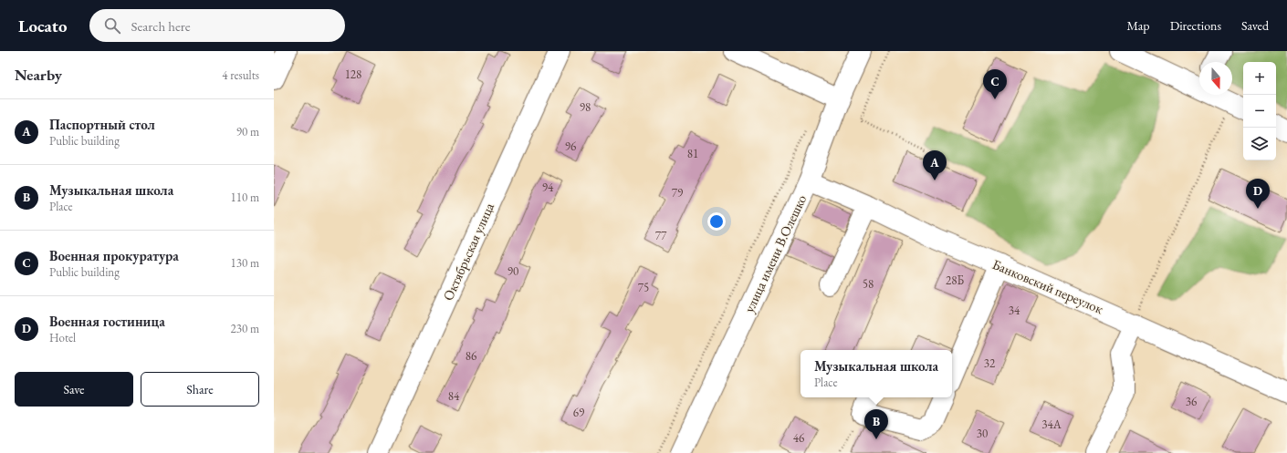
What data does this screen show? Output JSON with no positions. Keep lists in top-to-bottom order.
{
  "streets": {
    "street": ["Октябрьская улица", "улица имени В.Олешко", "Банковский переулок"]
  },
  "crossings": [
    ["улица имени В.Олешко", "Банковский переулок"]
  ],
  "house_numbers": [
    "128",
    "98",
    "96",
    "81",
    "94",
    "79",
    "77",
    "90",
    "28Б",
    "58",
    "75",
    "34",
    "86",
    "32",
    "84",
    "36",
    "69",
    "34А",
    "30",
    "46"
  ],
  "north": "bottom",
  "page": {
    "header": "Locato",
    "search": "Search here",
    "nav": ["Map", "Directions", "Saved"],
    "heading": ["Nearby", "4 results"],
    "map_buttons": ["+", "−"],
    "pins": [
      "C",
      "A",
      "D",
      "B"
    ],
    "list": [
      {
        "mark": "A",
        "name": "Паспортный стол",
        "note": "Public building",
        "value": "90 m"
      },
      {
        "mark": "B",
        "name": "Музыкальная школа",
        "note": "Place",
        "value": "110 m"
      },
      {
        "mark": "C",
        "name": "Военная прокуратура",
        "note": "Public building",
        "value": "130 m"
      },
      {
        "mark": "D",
        "name": "Военная гостиница",
        "note": "Hotel",
        "value": "230 m"
      }
    ],
    "popup": ["Музыкальная школа", "Place"],
    "buttons": ["Save", "Share"]
  }
}
